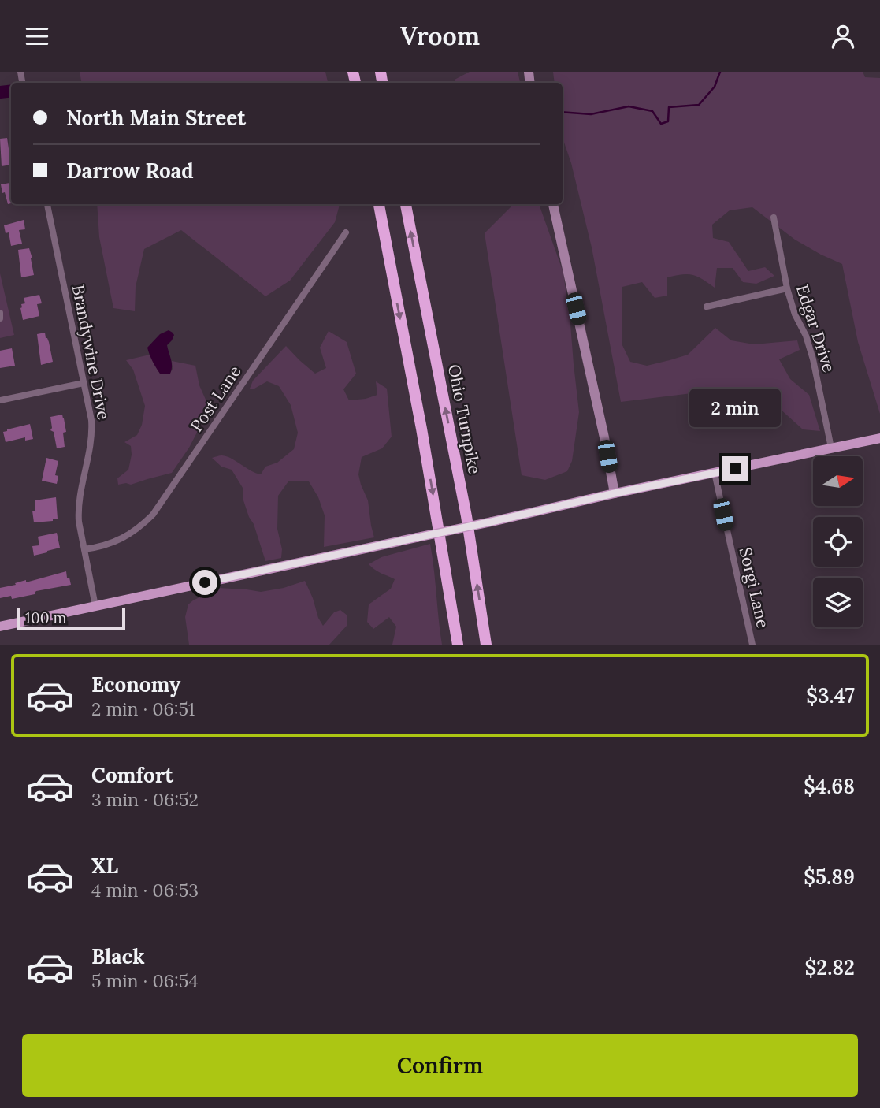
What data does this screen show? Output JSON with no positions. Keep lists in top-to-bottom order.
{
  "streets": {
    "highway": ["Ohio Turnpike"],
    "street": [
      "Edgar Drive",
      "Brandywine Drive",
      "Post Lane",
      "Sorgi Lane"
    ]
  },
  "crossings": [
    ["Brandywine Drive", "Post Lane"]
  ],
  "scale_bar": "100 m",
  "north": "right",
  "page": {
    "header": "Vroom",
    "banner": ["North Main Street", "Darrow Road"],
    "bubble": "2 min",
    "scale": "100 m",
    "list": [
      {
        "name": "Economy",
        "note": "2 min · 06:51",
        "value": "$3.47"
      },
      {
        "name": "Comfort",
        "note": "3 min · 06:52",
        "value": "$4.68"
      },
      {
        "name": "XL",
        "note": "4 min · 06:53",
        "value": "$5.89"
      },
      {
        "name": "Black",
        "note": "5 min · 06:54",
        "value": "$2.82"
      }
    ],
    "buttons": "Confirm"
  }
}
